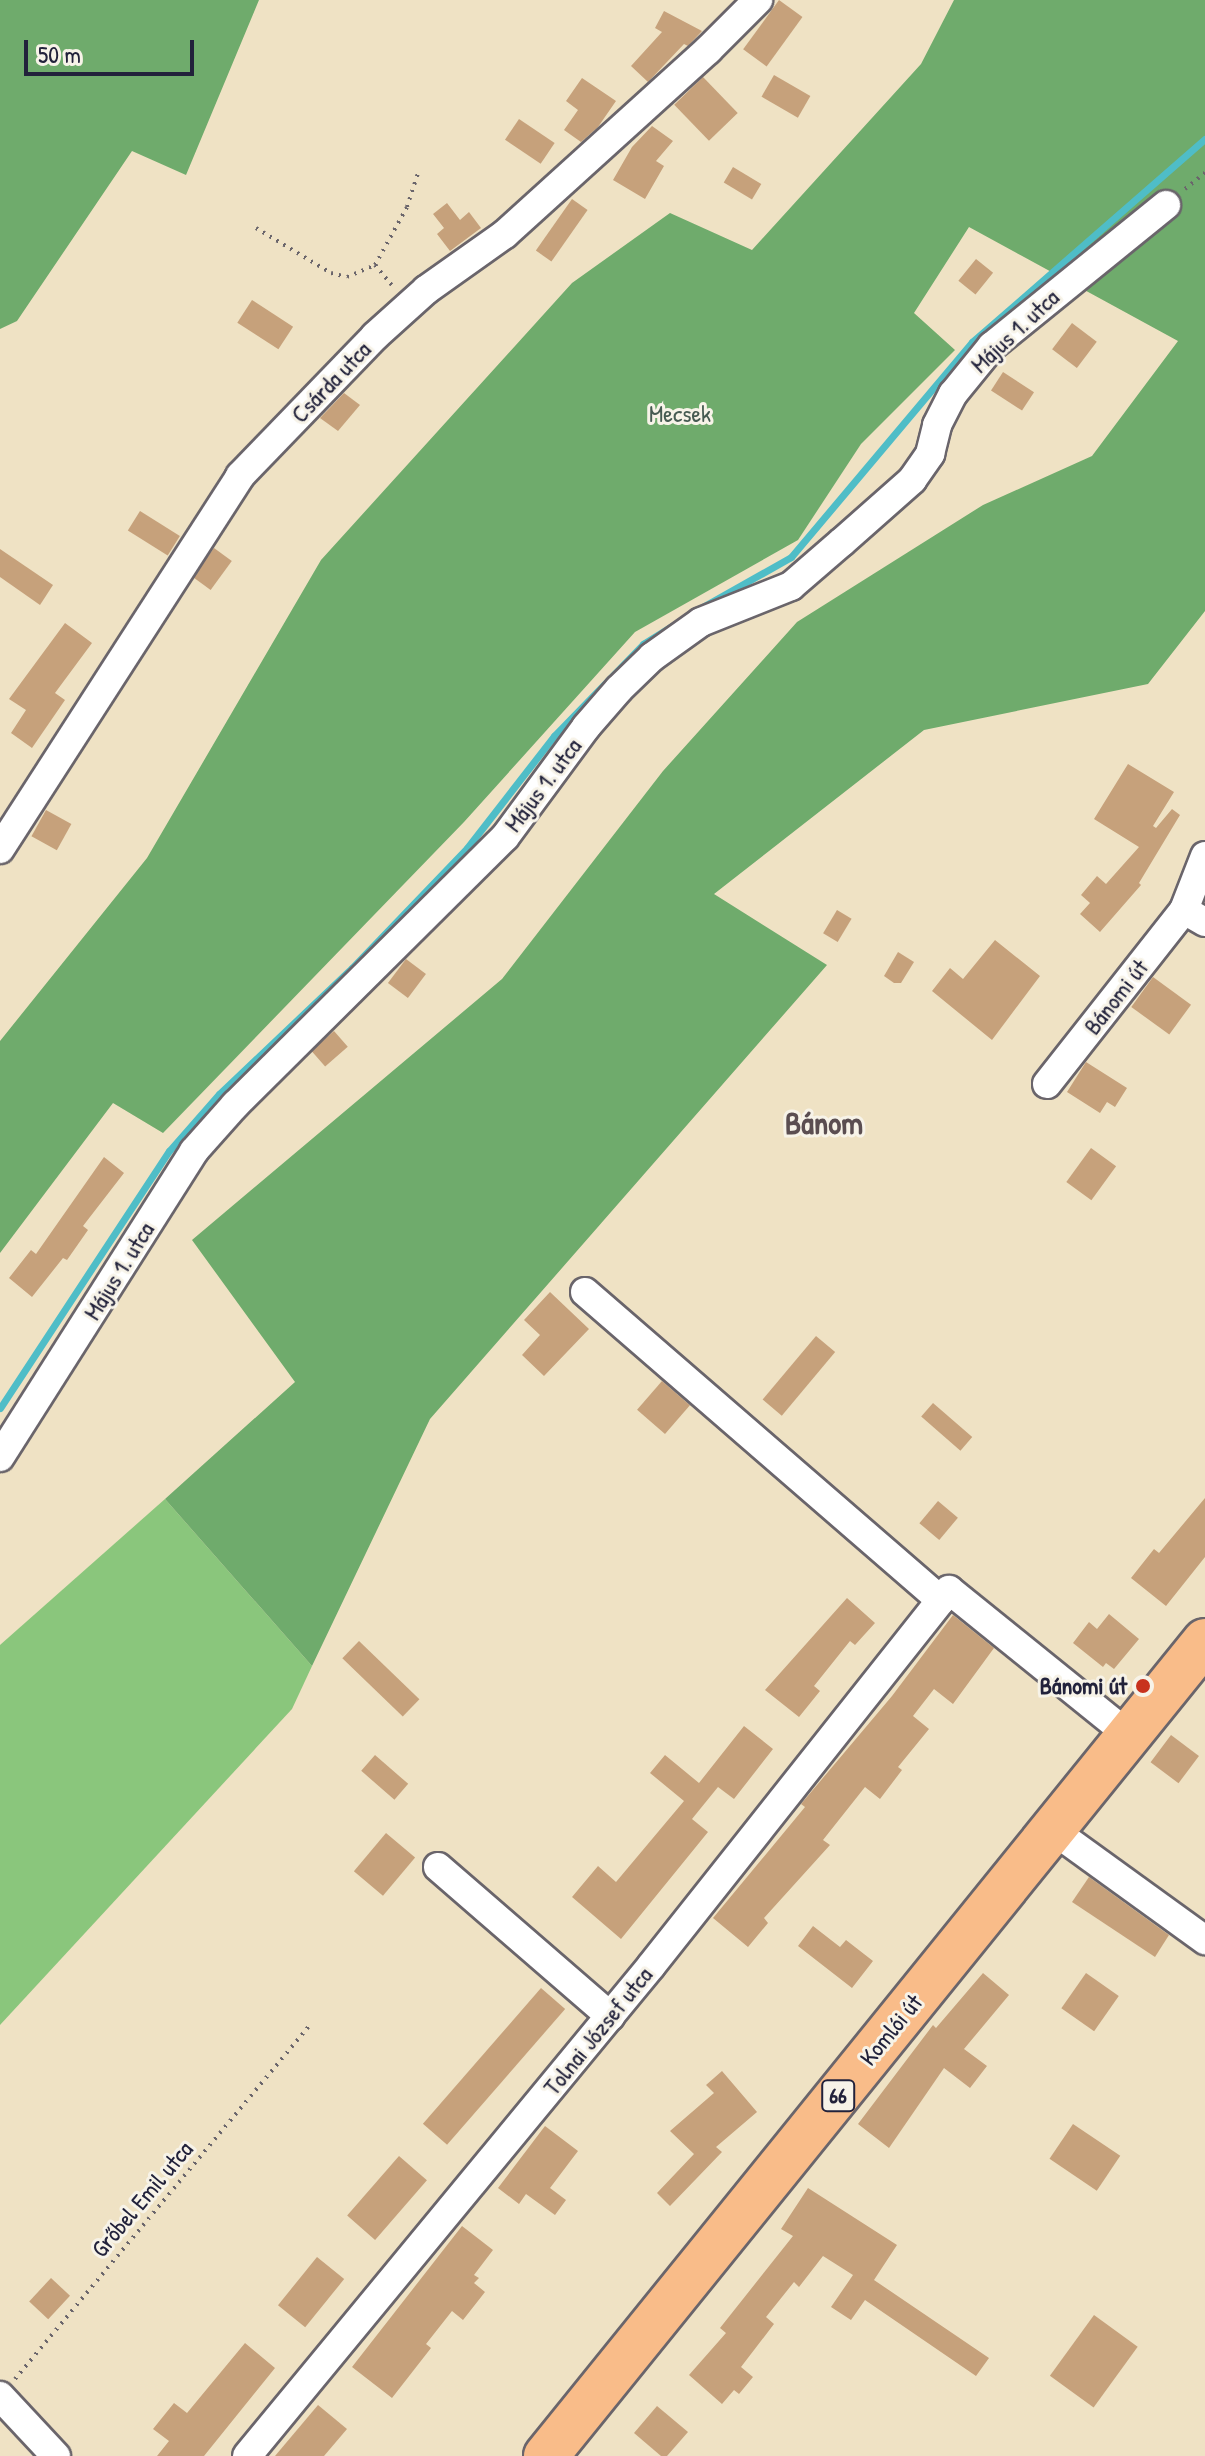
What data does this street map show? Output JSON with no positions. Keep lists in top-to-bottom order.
{
  "streets": {
    "main road": ["Komlói út", "66"],
    "street": [
      "Május 1. utca",
      "Csárda utca",
      "Bánomi út",
      "Tolnai József utca"
    ],
    "path": ["Grőbel Emil utca"]
  },
  "districts": ["Bánom"],
  "parks": ["Mecsek"],
  "places": ["Bánomi út"],
  "scale_bar": "50 m"
}
